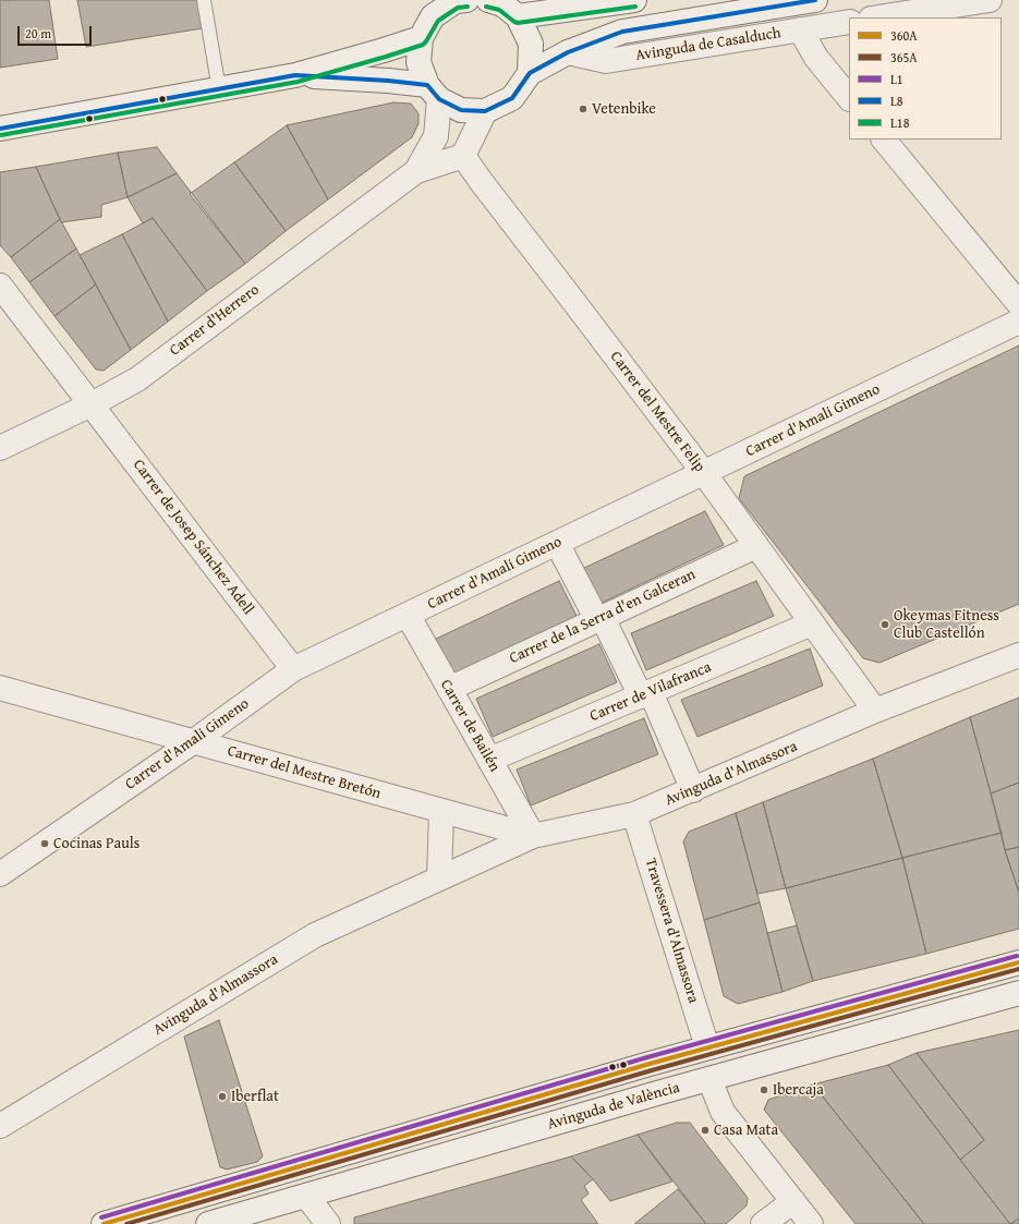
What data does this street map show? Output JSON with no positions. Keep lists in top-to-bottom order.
{
  "streets": {
    "street": [
      "Avinguda de Casalduch",
      "Carrer d'Herrero",
      "Carrer del Mestre Felip",
      "Carrer d'Amali Gimeno",
      "Carrer de Josep Sánchez Adell",
      "Carrer de la Serra d'en Galceran",
      "Carrer de Vilafranca",
      "Carrer de Bailén",
      "Carrer del Mestre Bretón",
      "Avinguda d'Almassora",
      "Travessera d'Almassora",
      "Avinguda de València"
    ]
  },
  "crossings": [
    ["Carrer d'Herrero", "Carrer del Mestre Felip"],
    ["Carrer d'Herrero", "Carrer de Josep Sánchez Adell"],
    ["Carrer del Mestre Felip", "Carrer d'Amali Gimeno"],
    ["Carrer del Mestre Felip", "Carrer de la Serra d'en Galceran"],
    ["Carrer del Mestre Felip", "Carrer de Vilafranca"],
    ["Carrer del Mestre Felip", "Avinguda d'Almassora"],
    ["Carrer d'Amali Gimeno", "Carrer de Josep Sánchez Adell"],
    ["Carrer d'Amali Gimeno", "Carrer de Bailén"],
    ["Carrer d'Amali Gimeno", "Carrer del Mestre Bretón"],
    ["Carrer de la Serra d'en Galceran", "Carrer de Bailén"],
    ["Carrer de Vilafranca", "Carrer de Bailén"],
    ["Carrer de Bailén", "Carrer del Mestre Bretón"],
    ["Carrer de Bailén", "Avinguda d'Almassora"],
    ["Carrer del Mestre Bretón", "Avinguda d'Almassora"],
    ["Avinguda d'Almassora", "Travessera d'Almassora"],
    ["Travessera d'Almassora", "Avinguda de València"]
  ],
  "places": [
    "Vetenbike",
    "Okeymas Fitness Club Castellón",
    "Cocinas Pauls",
    "Ibercaja",
    "Iberflat",
    "Casa Mata"
  ],
  "lines": [
    "transit line L8",
    "transit line L18",
    "transit line L1",
    "transit line 360A",
    "transit line 365A"
  ],
  "legend": [
    "360A",
    "365A",
    "L1",
    "L8",
    "L18"
  ],
  "scale_bar": "20 m"
}
